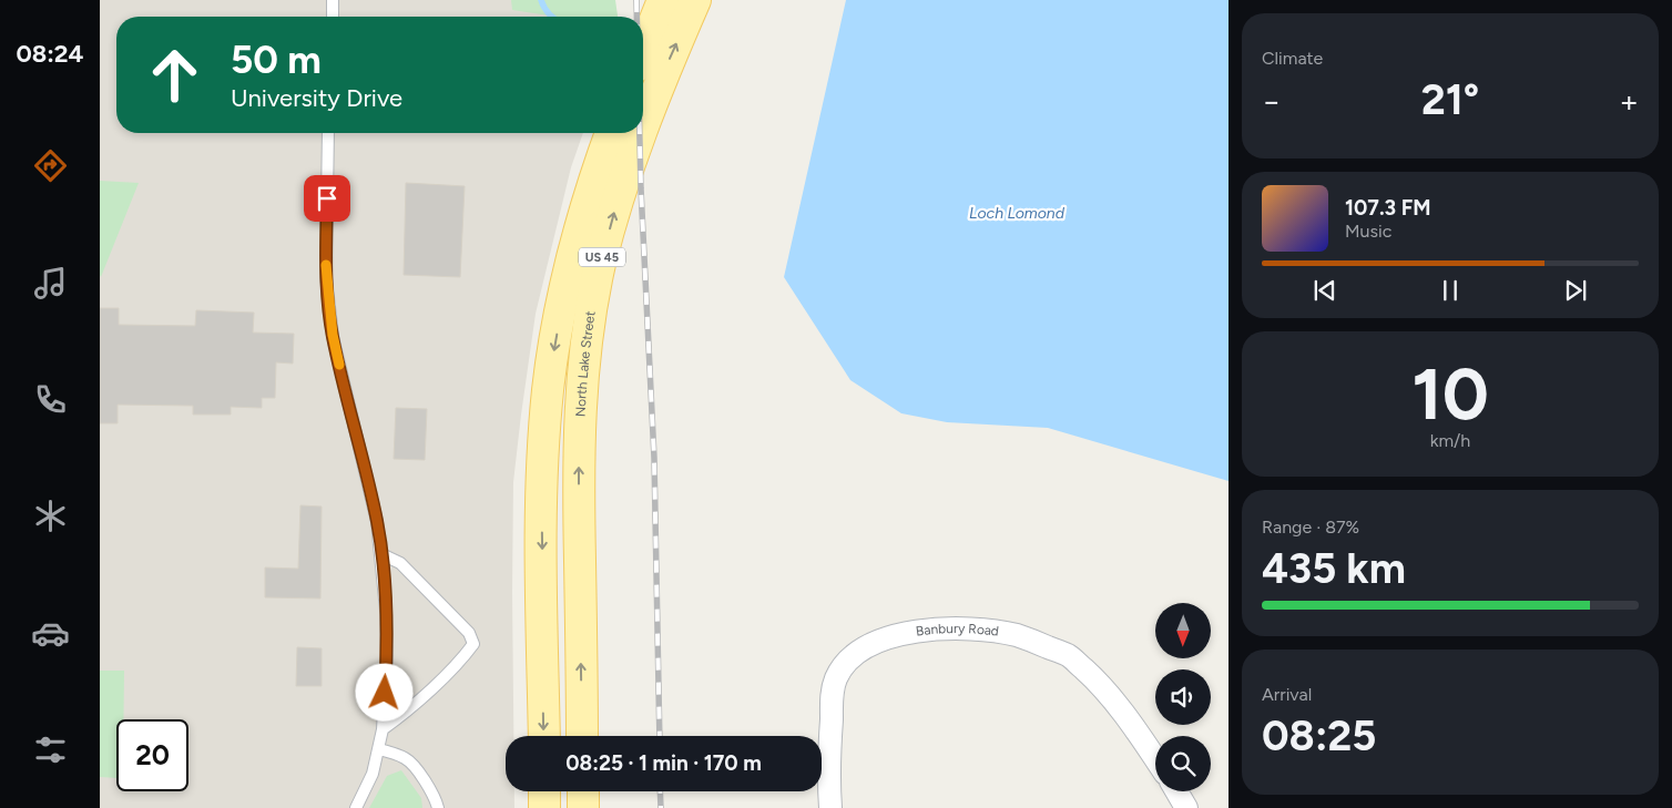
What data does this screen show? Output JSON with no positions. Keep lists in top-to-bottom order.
{
  "streets": {
    "main road": ["US 45", "North Lake Street"],
    "street": ["Banbury Road"]
  },
  "water": ["Loch Lomond"],
  "north": "bottom",
  "page": {
    "tabs": "08:24",
    "tile": [
      "Climate",
      ["10", "km/h"],
      ["Range · 87%", "435 km"],
      ["Arrival", "08:25"]
    ],
    "turn": ["50 m", "University Drive"],
    "heat": ["−", "21°", "+"],
    "song": ["107.3 FM", "Music"],
    "limit": "20",
    "trip": "08:25 · 1 min · 170 m"
  }
}
